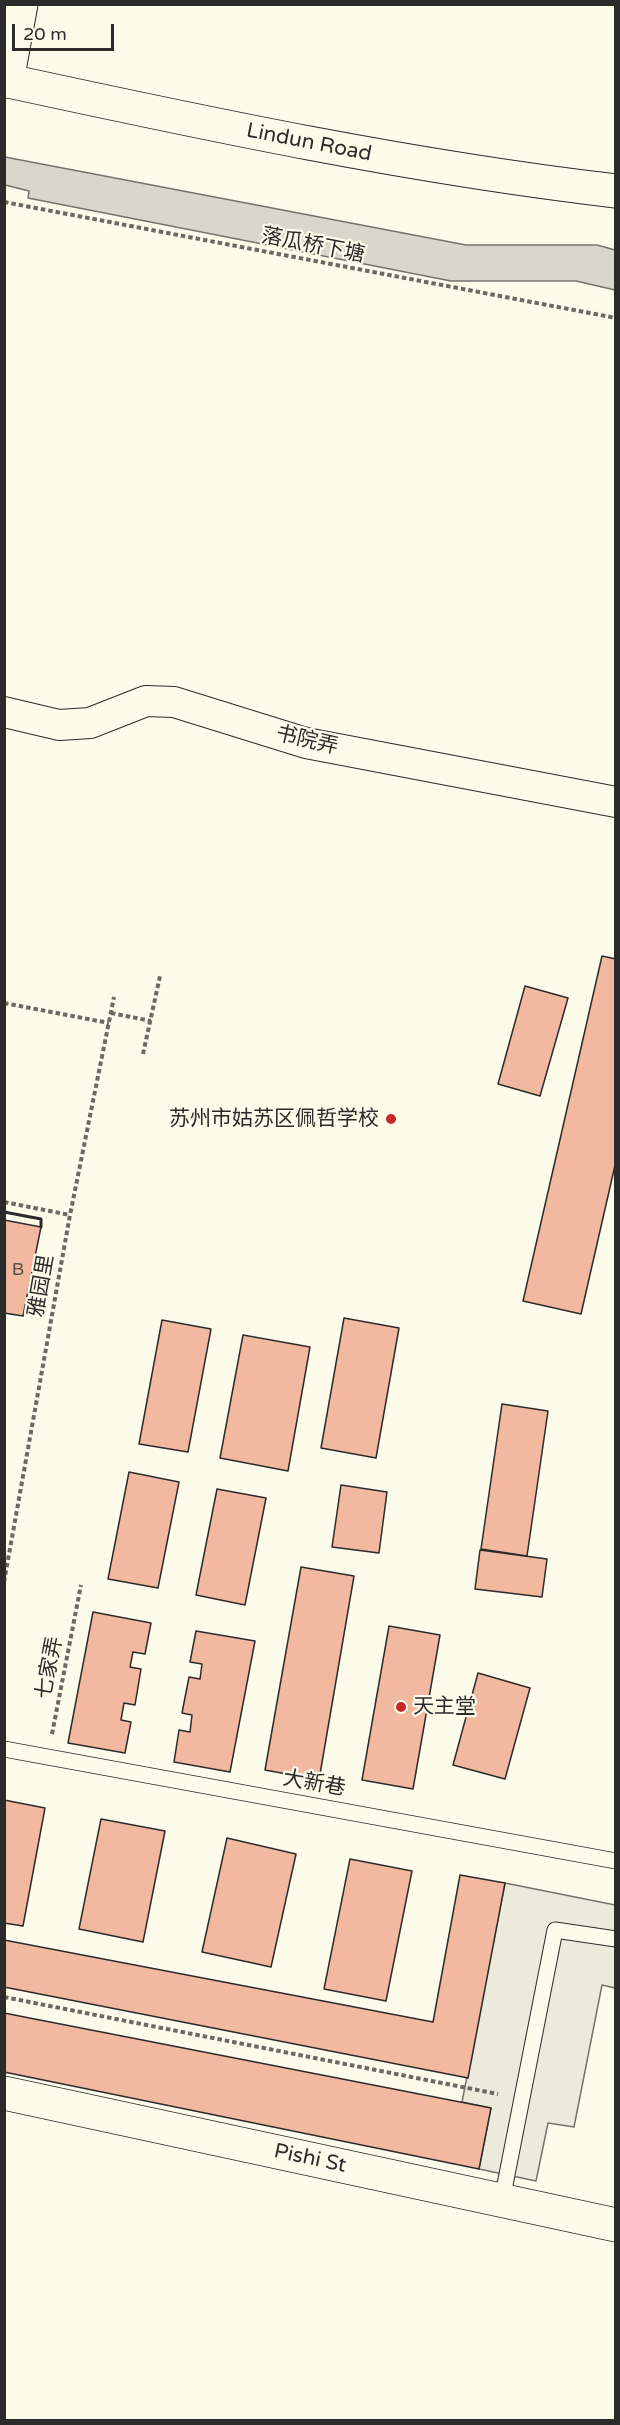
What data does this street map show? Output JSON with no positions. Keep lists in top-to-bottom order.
{
  "streets": {
    "street": ["Lindun Road", "书院弄", "Pishi St"],
    "lane": ["大新巷"],
    "path": ["落瓜桥下塘", "雅园里", "七家弄"]
  },
  "crossings": [
    ["七家弄", "大新巷"]
  ],
  "places": ["苏州市姑苏区佩哲学校", "天主堂"],
  "house_numbers": ["B"],
  "scale_bar": "20 m"
}
